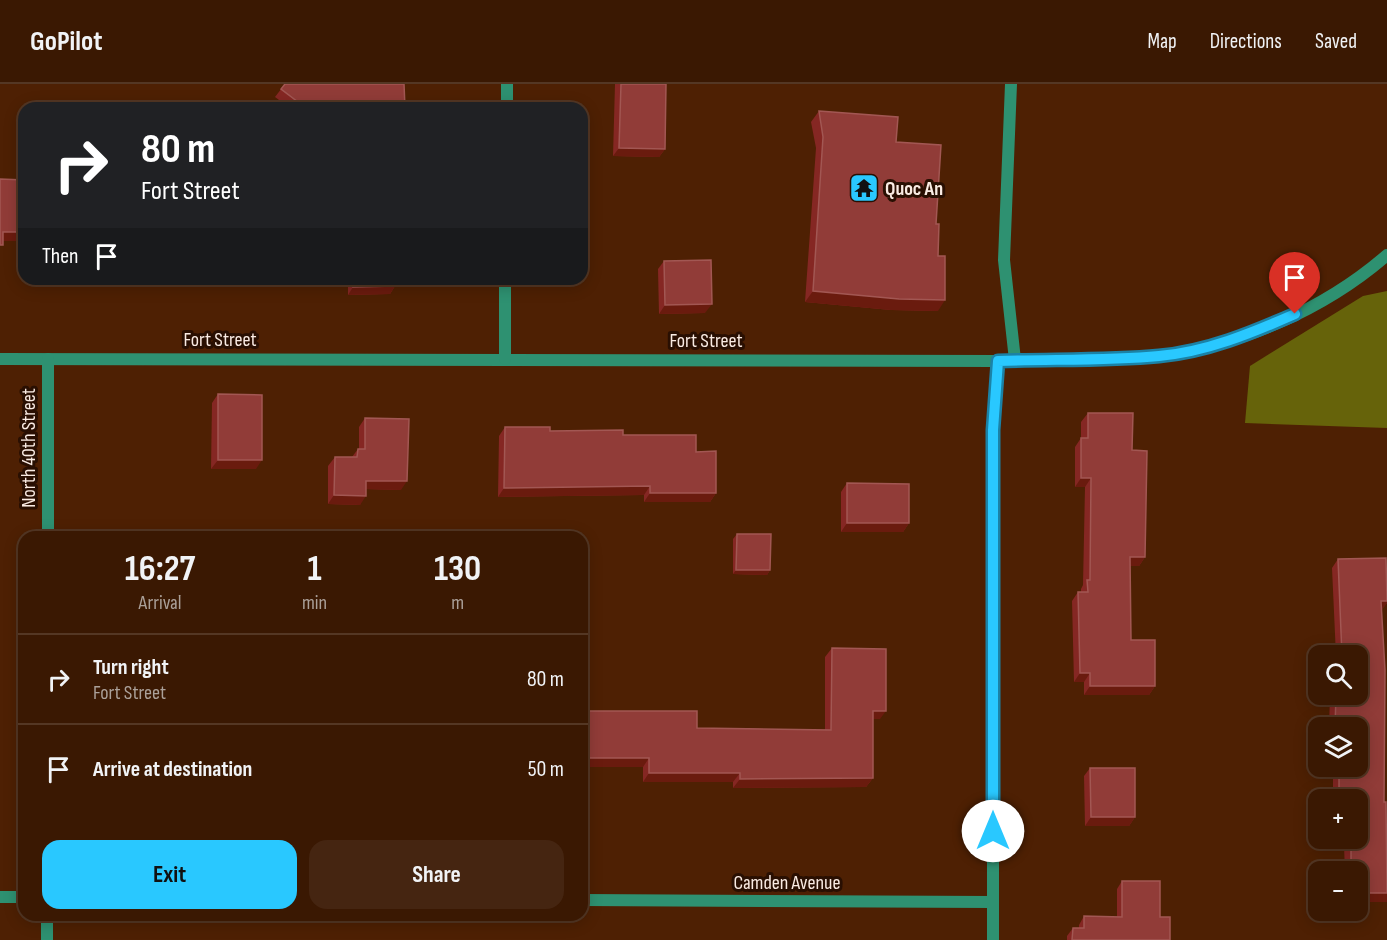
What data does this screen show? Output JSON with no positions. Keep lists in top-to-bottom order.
{
  "streets": {
    "street": ["Fort Street", "North 40th Street", "Camden Avenue"]
  },
  "crossings": [
    ["Fort Street", "North 40th Street"]
  ],
  "places": {
    "temple": ["Quoc An"]
  },
  "page": {
    "header": "GoPilot",
    "nav": ["Map", "Directions", "Saved"],
    "turn": ["80 m", "Fort Street"],
    "then": "Then",
    "eta": [
      "16:27",
      "Arrival",
      "1",
      "min",
      "130",
      "m"
    ],
    "list": [
      {
        "name": "Turn right",
        "note": "Fort Street",
        "value": "80 m"
      },
      {
        "name": "Arrive at destination",
        "value": "50 m"
      }
    ],
    "map_buttons": ["+", "−"],
    "buttons": ["Exit", "Share"]
  }
}
